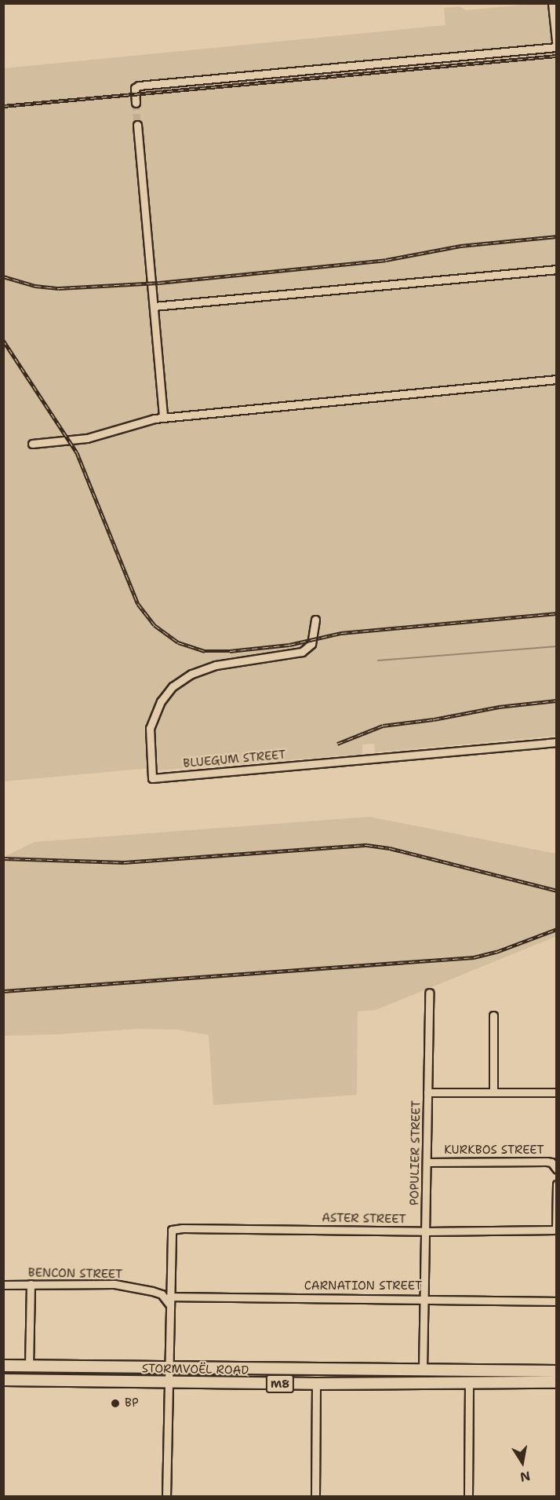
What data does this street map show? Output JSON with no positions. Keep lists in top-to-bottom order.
{
  "streets": {
    "main road": ["STORMVOËL ROAD", "M8"],
    "street": [
      "BLUEGUM STREET",
      "KURKBOS STREET",
      "POPULIER STREET",
      "ASTER STREET",
      "BENCON STREET",
      "CARNATION STREET"
    ]
  },
  "crossings": [
    ["KURKBOS STREET", "POPULIER STREET"],
    ["POPULIER STREET", "ASTER STREET"],
    ["POPULIER STREET", "CARNATION STREET"],
    ["POPULIER STREET", "STORMVOËL ROAD"],
    ["ASTER STREET", "BENCON STREET"],
    ["ASTER STREET", "CARNATION STREET"],
    ["BENCON STREET", "CARNATION STREET"]
  ],
  "places": ["BP"],
  "north": "bottom"
}
